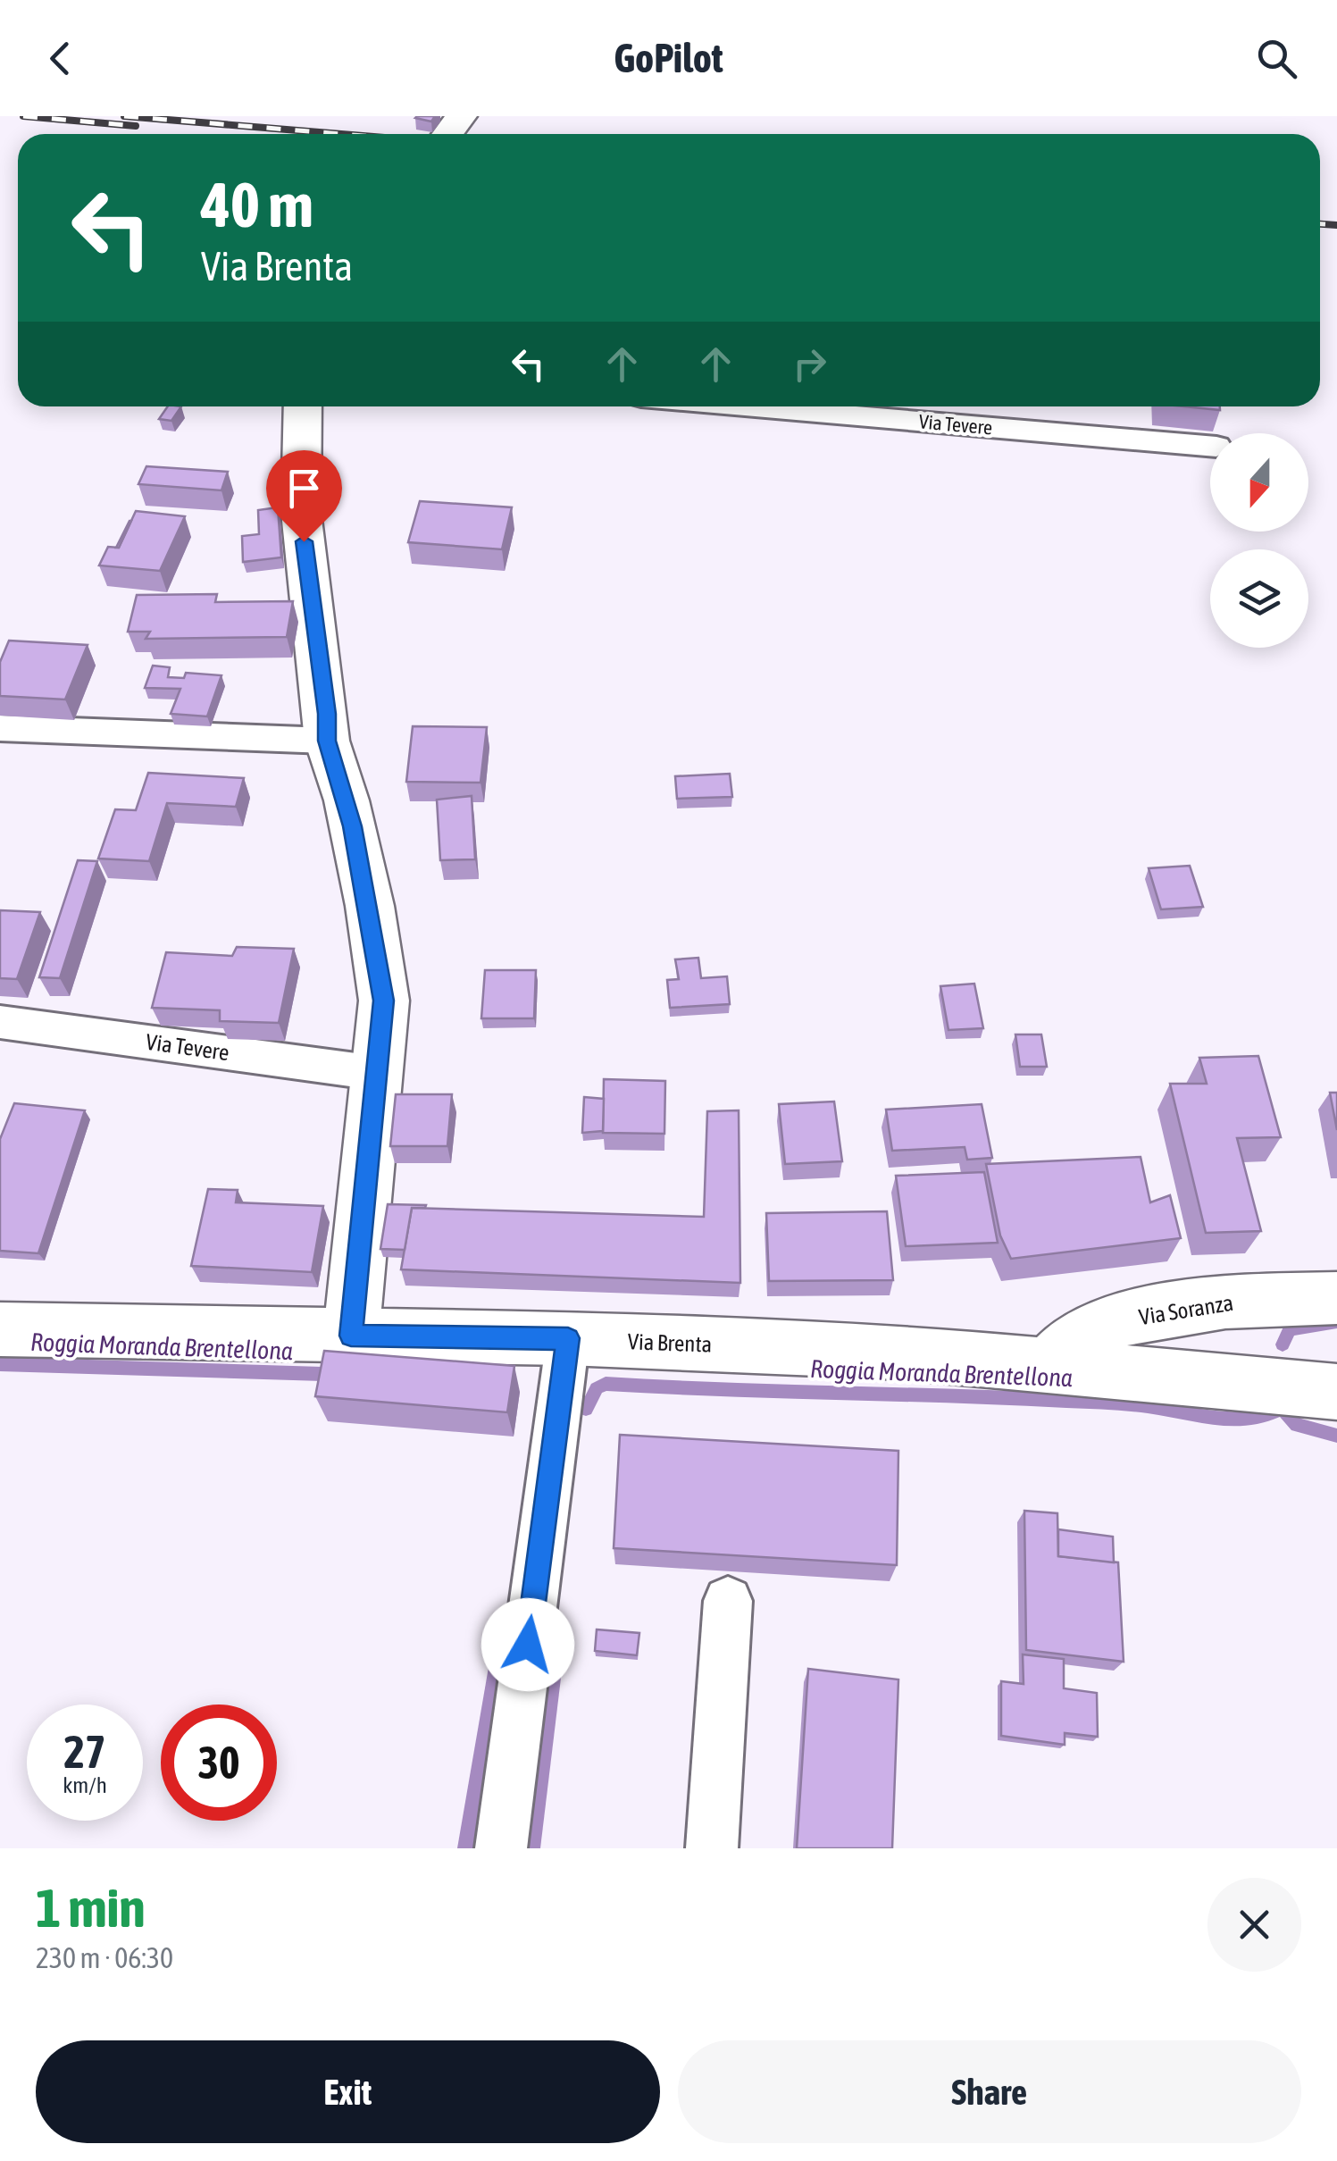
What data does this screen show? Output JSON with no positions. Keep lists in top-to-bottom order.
{
  "streets": {
    "street": ["Via Tevere", "Via Soranza", "Via Brenta"]
  },
  "crossings": [
    ["Via Soranza", "Via Brenta"]
  ],
  "water": ["Roggia Moranda Brentellona"],
  "north": "bottom",
  "page": {
    "header": "GoPilot",
    "turn": ["40 m", "Via Brenta"],
    "speed": "27 km/h",
    "limit": "30",
    "heading": ["1 min", "230 m · 06:30"],
    "buttons": ["Exit", "Share"]
  }
}
